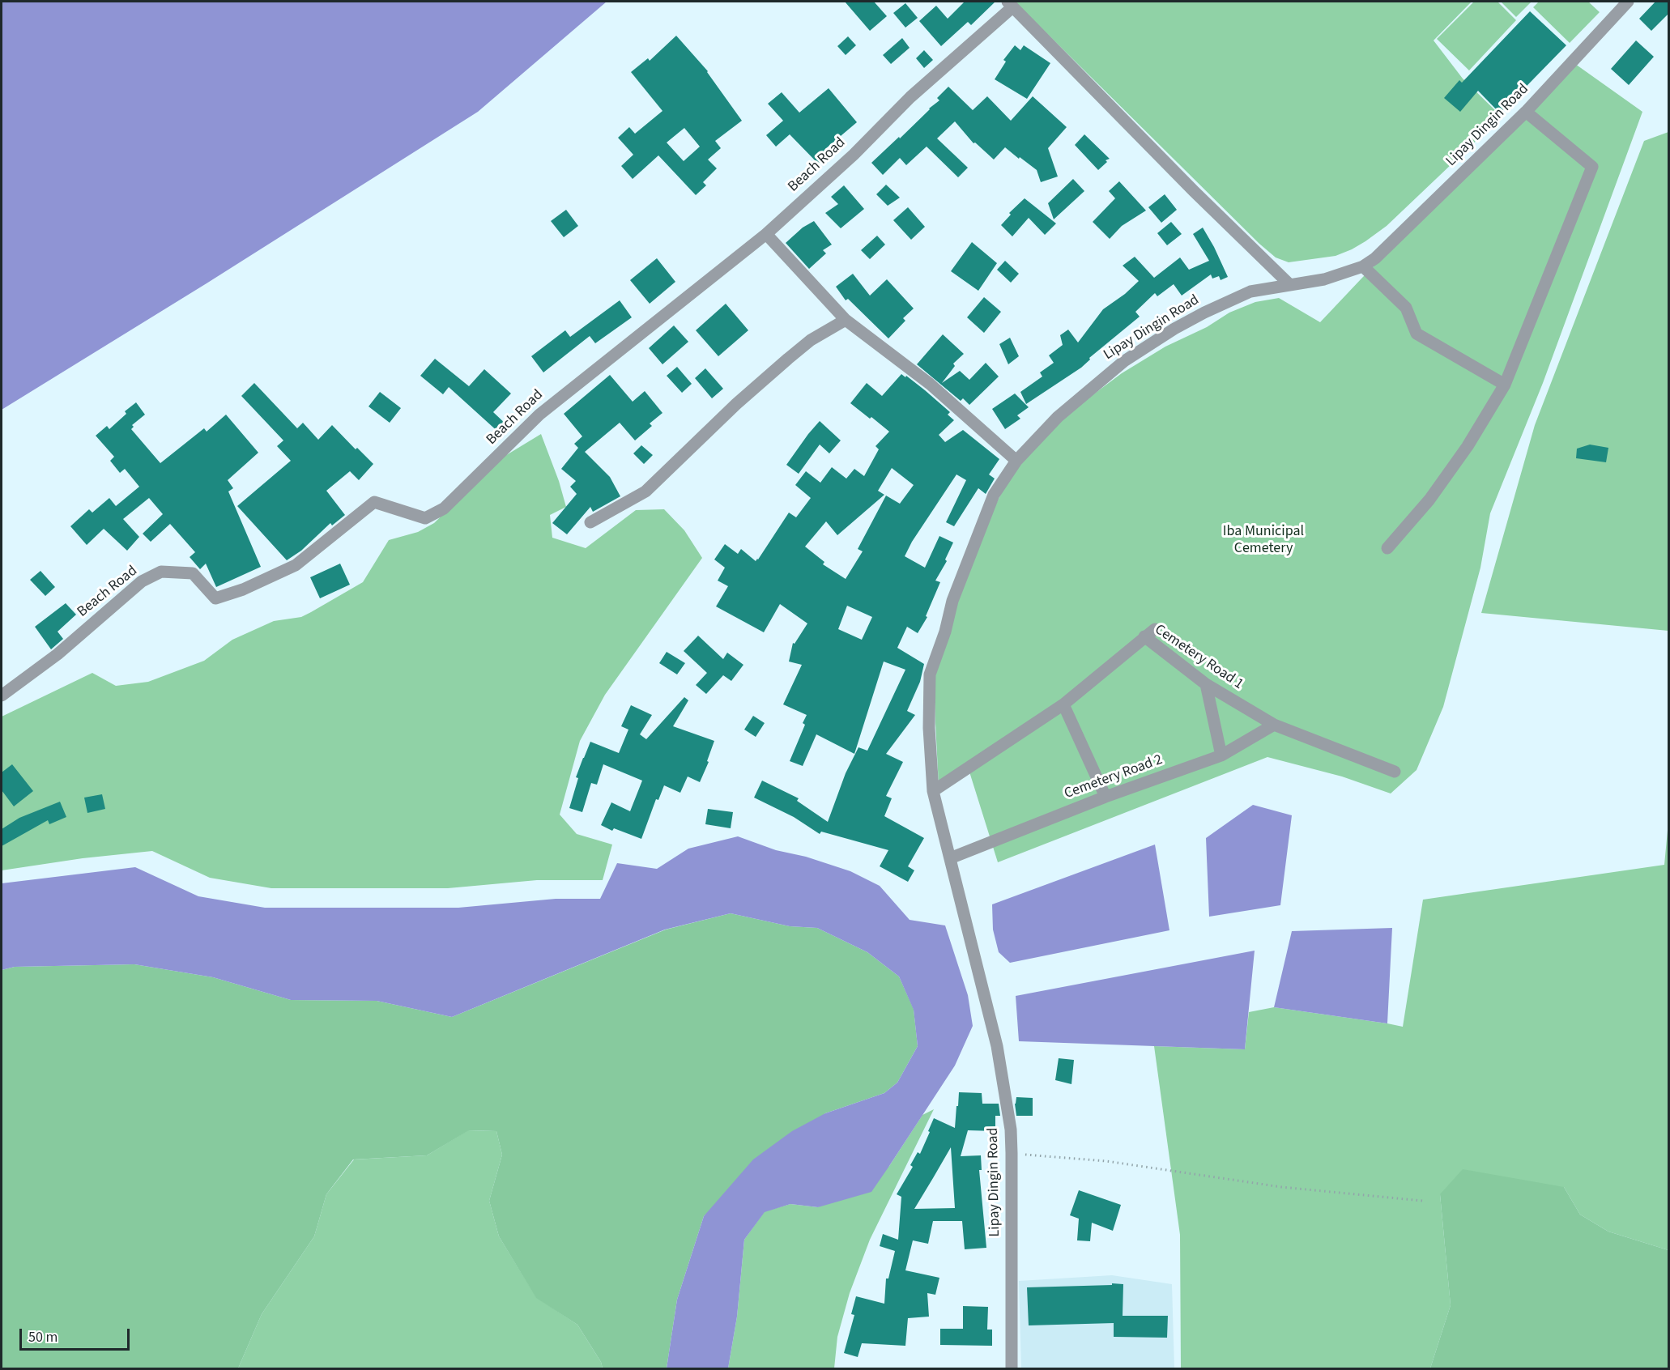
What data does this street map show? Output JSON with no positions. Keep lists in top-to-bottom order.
{
  "streets": {
    "street": [
      "Lipay Dingin Road",
      "Beach Road",
      "Cemetery Road 1",
      "Cemetery Road 2"
    ]
  },
  "crossings": [
    ["Lipay Dingin Road", "Cemetery Road 1"],
    ["Lipay Dingin Road", "Cemetery Road 2"],
    ["Cemetery Road 1", "Cemetery Road 2"]
  ],
  "parks": ["Iba Municipal Cemetery"],
  "scale_bar": "50 m"
}
